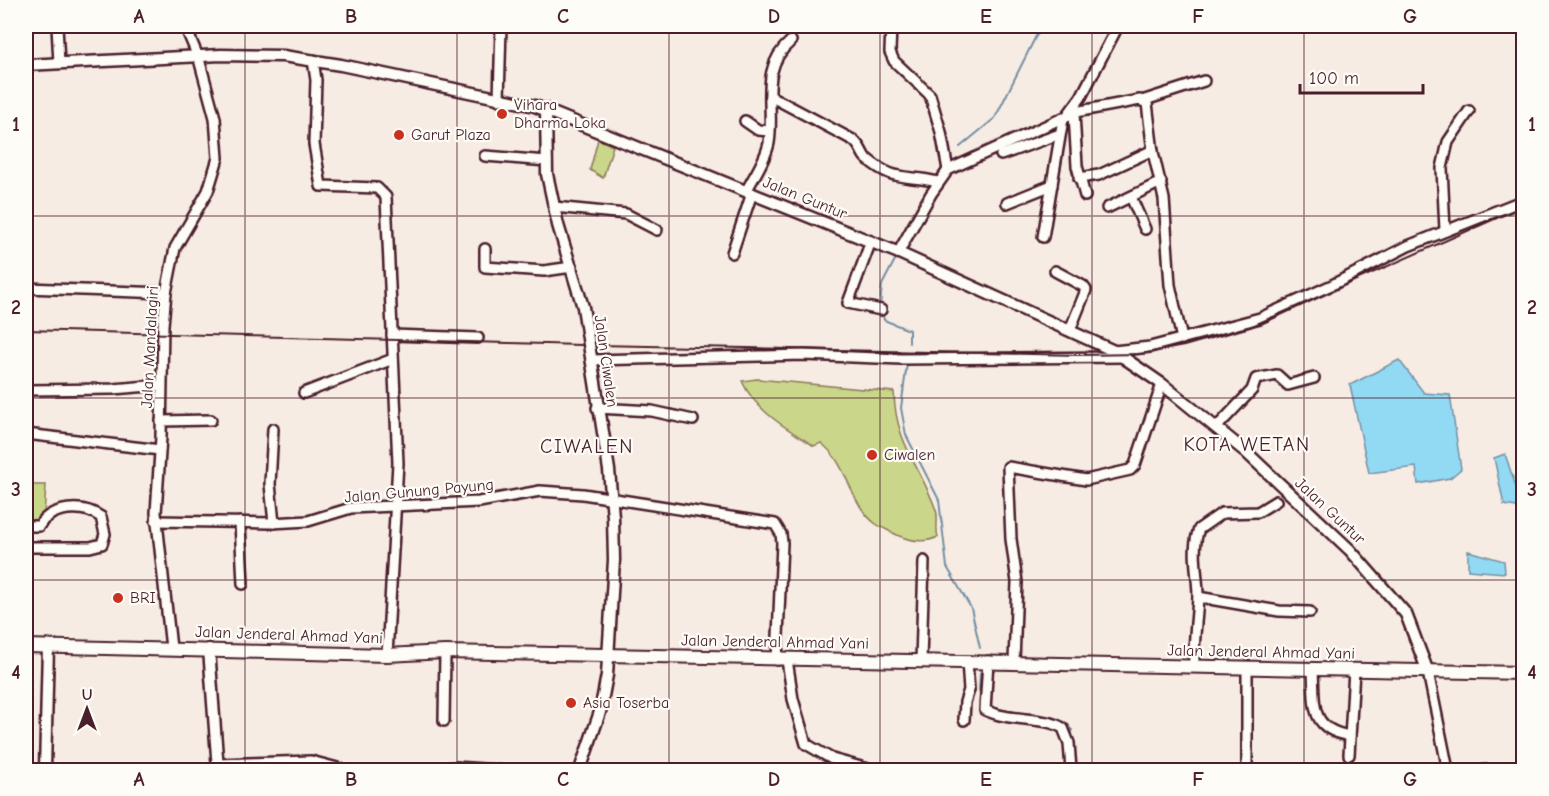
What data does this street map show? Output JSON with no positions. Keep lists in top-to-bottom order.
{
  "streets": {
    "main road": ["Jalan Jenderal Ahmad Yani"],
    "street": [
      "Jalan Guntur",
      "Jalan Mandalagiri",
      "Jalan Ciwalen",
      "Jalan Gunung Payung"
    ]
  },
  "crossings": [
    ["Jalan Guntur", "Jalan Mandalagiri"],
    ["Jalan Guntur", "Jalan Ciwalen"],
    ["Jalan Guntur", "Jalan Jenderal Ahmad Yani"],
    ["Jalan Mandalagiri", "Jalan Gunung Payung"],
    ["Jalan Mandalagiri", "Jalan Jenderal Ahmad Yani"],
    ["Jalan Ciwalen", "Jalan Gunung Payung"],
    ["Jalan Ciwalen", "Jalan Jenderal Ahmad Yani"],
    ["Jalan Gunung Payung", "Jalan Jenderal Ahmad Yani"]
  ],
  "districts": ["KOTA WETAN", "CIWALEN"],
  "places": [
    "Vihara Dharma Loka",
    "Garut Plaza",
    "Ciwalen",
    "BRI",
    "Asia Toserba"
  ],
  "scale_bar": "100 m",
  "north": "top",
  "grid": {
    "columns": [
      "A",
      "B",
      "C",
      "D",
      "E",
      "F",
      "G"
    ],
    "rows": [
      "1",
      "2",
      "3",
      "4"
    ]
  }
}
